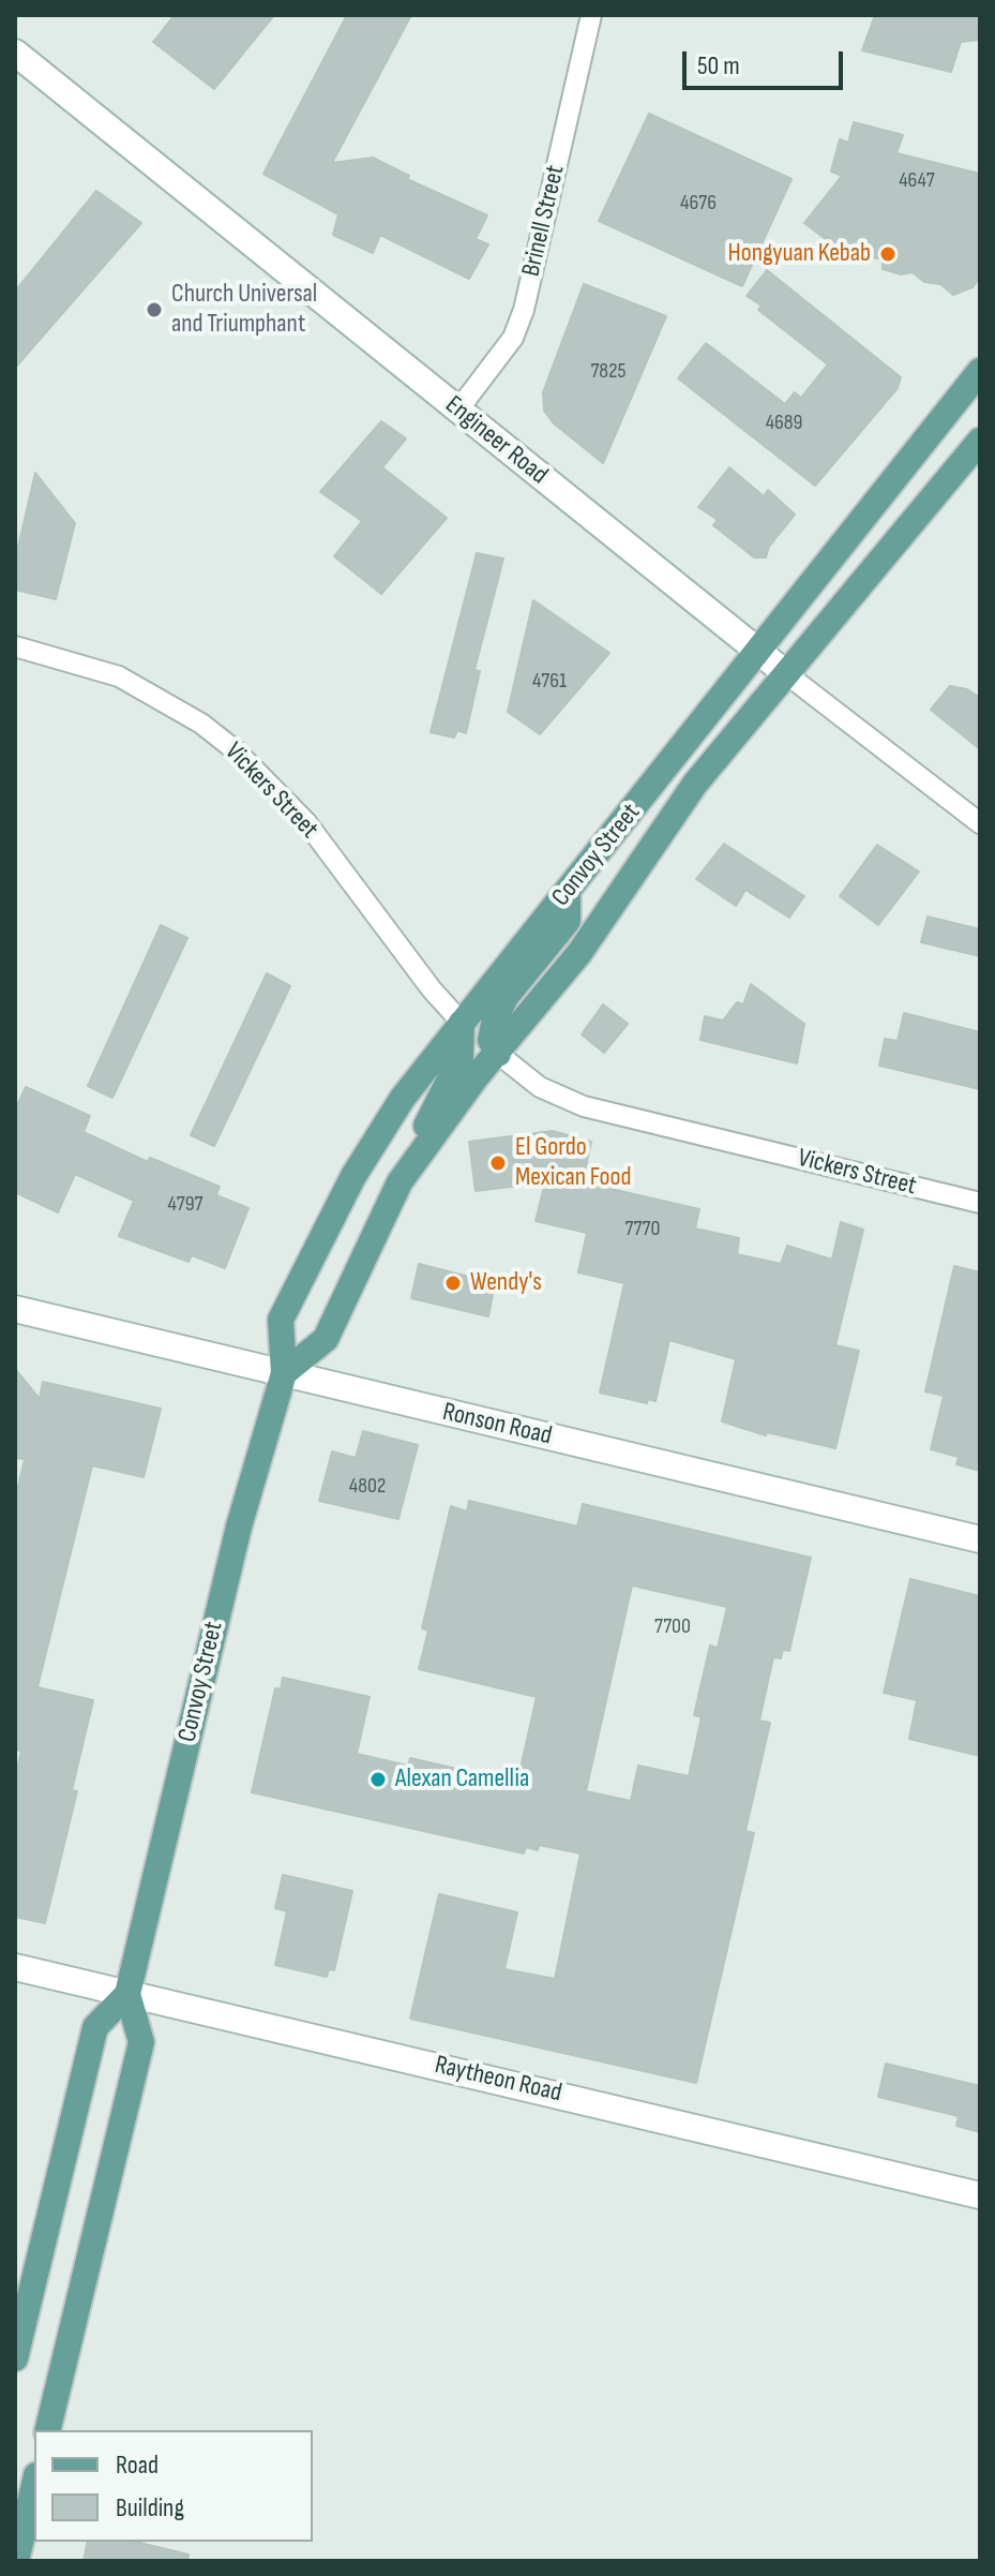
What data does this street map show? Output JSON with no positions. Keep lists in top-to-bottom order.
{
  "streets": {
    "main road": ["Convoy Street"],
    "street": [
      "Brinell Street",
      "Engineer Road",
      "Vickers Street",
      "Ronson Road",
      "Raytheon Road"
    ]
  },
  "crossings": [
    ["Brinell Street", "Engineer Road"],
    ["Engineer Road", "Convoy Street"],
    ["Vickers Street", "Convoy Street"],
    ["Convoy Street", "Ronson Road"],
    ["Convoy Street", "Raytheon Road"]
  ],
  "places": [
    "Hongyuan Kebab",
    "Church Universal and Triumphant",
    "El Gordo Mexican Food",
    "Wendy's",
    "Alexan Camellia"
  ],
  "house_numbers": [
    "4647",
    "4676",
    "7825",
    "4689",
    "4761",
    "4797",
    "7770",
    "4802",
    "7700"
  ],
  "legend": ["Road", "Building"],
  "scale_bar": "50 m"
}
